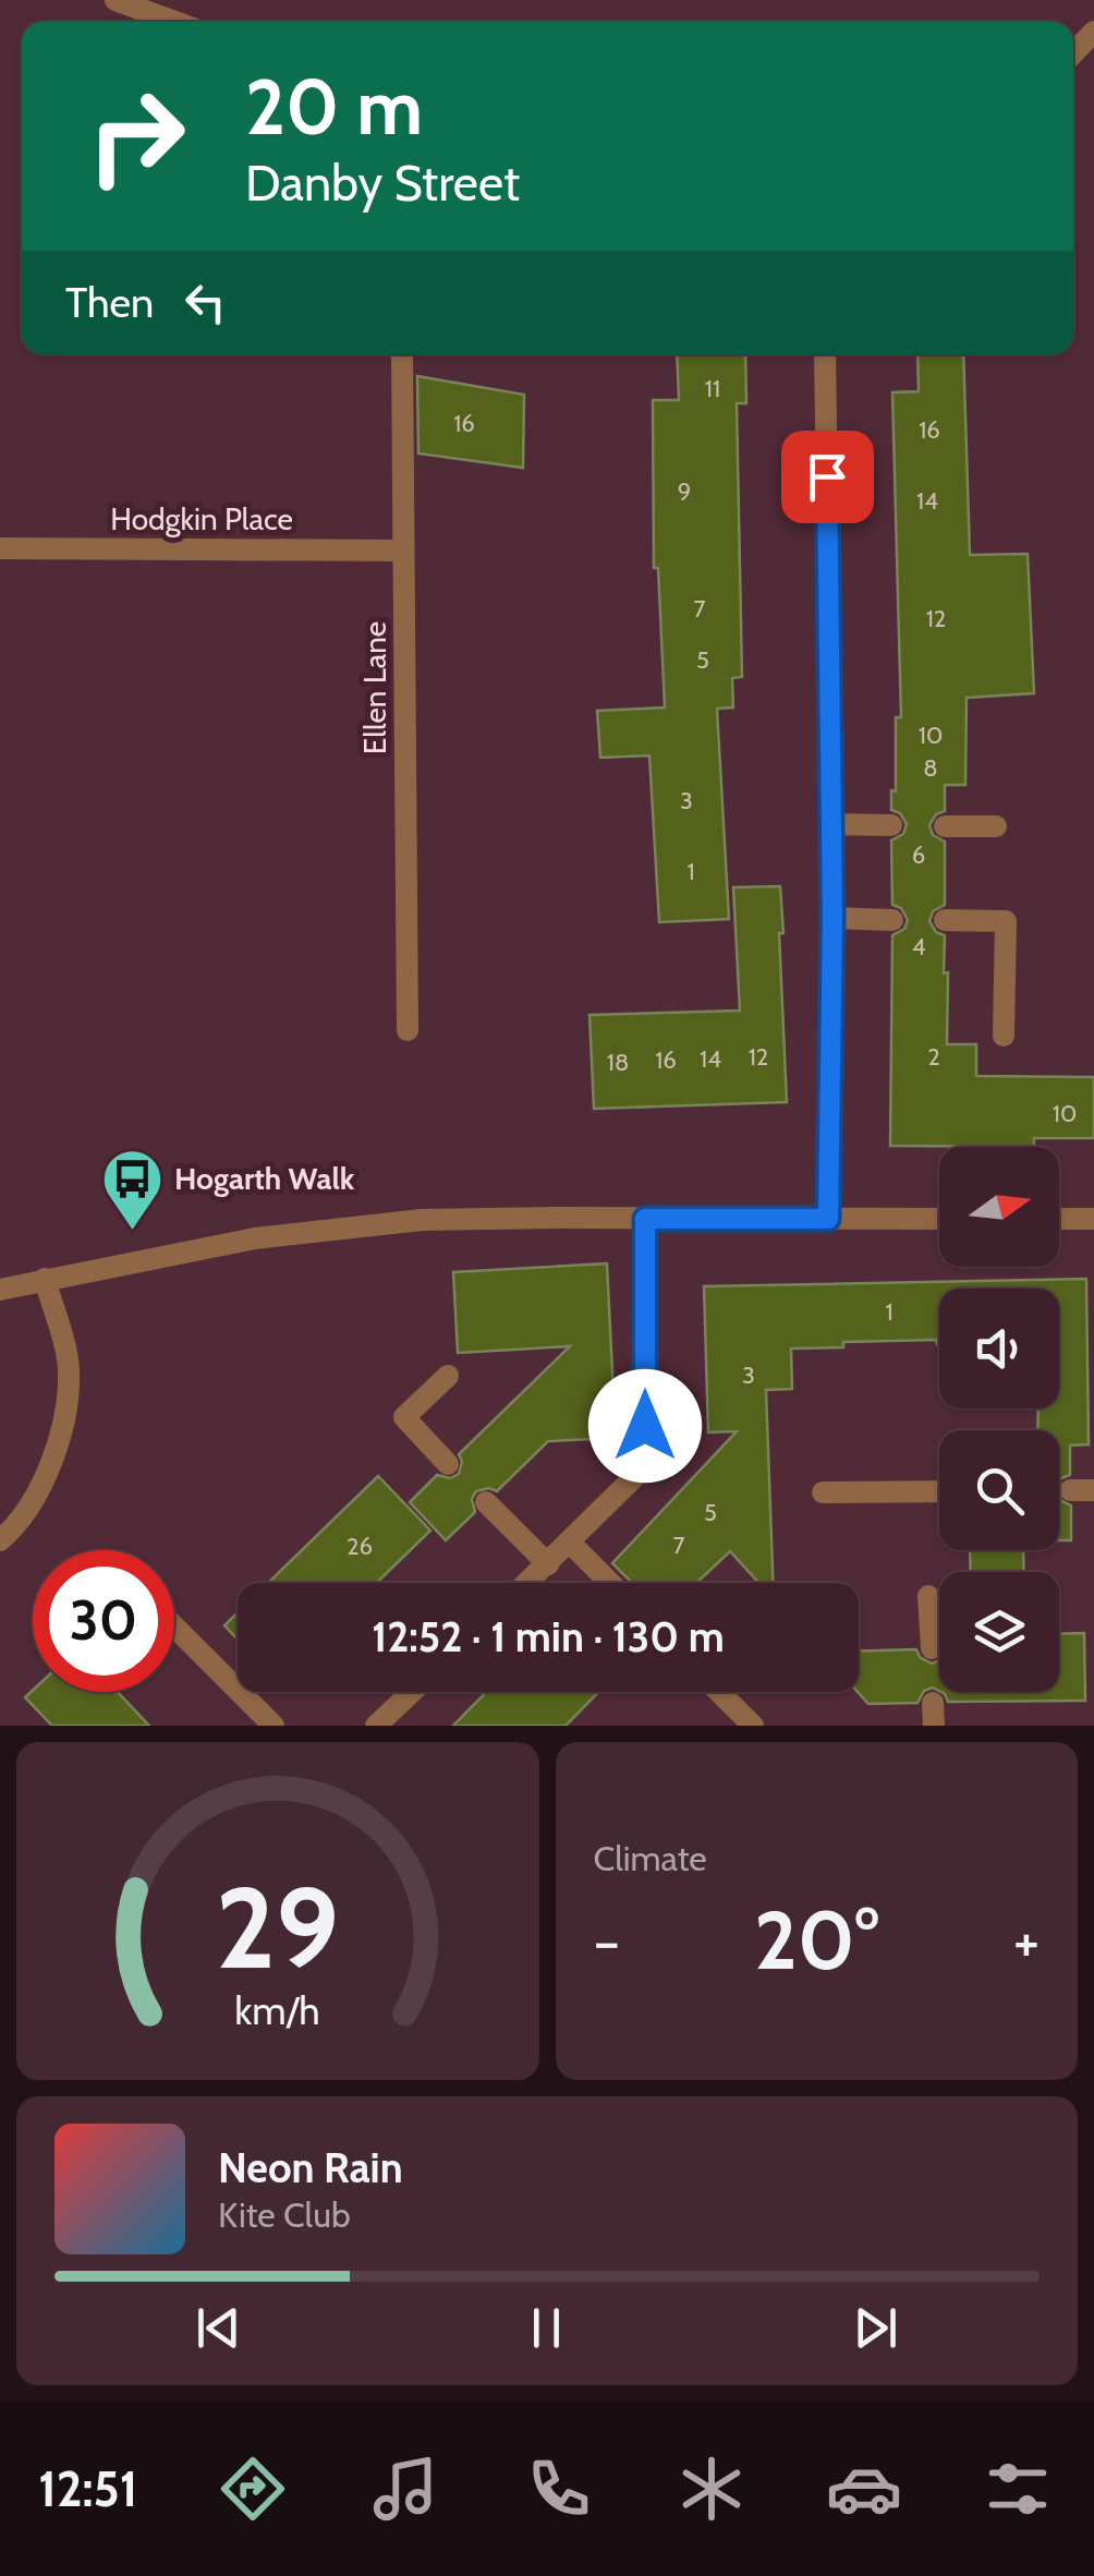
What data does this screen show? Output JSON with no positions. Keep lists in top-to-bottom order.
{
  "streets": {
    "street": ["Hodgkin Place", "Ellen Lane"]
  },
  "crossings": [
    ["Hodgkin Place", "Ellen Lane"]
  ],
  "places": {
    "bus stop": ["Hogarth Walk"]
  },
  "house_numbers": [
    "11",
    "16",
    "16",
    "9",
    "14",
    "7",
    "12",
    "5",
    "10",
    "8",
    "3",
    "6",
    "1",
    "4",
    "12",
    "2",
    "14",
    "16",
    "18",
    "10",
    "1",
    "3",
    "5",
    "7",
    "26"
  ],
  "north": "right",
  "page": {
    "turn": ["20 m", "Danby Street"],
    "then": "Then",
    "limit": "30",
    "trip": "12:52 · 1 min · 130 m",
    "tile": "Climate",
    "heat": ["−", "20°", "+"],
    "song": ["Neon Rain", "Kite Club"],
    "tabs": "12:51",
    "gauge": ["29", "km/h"]
  }
}
